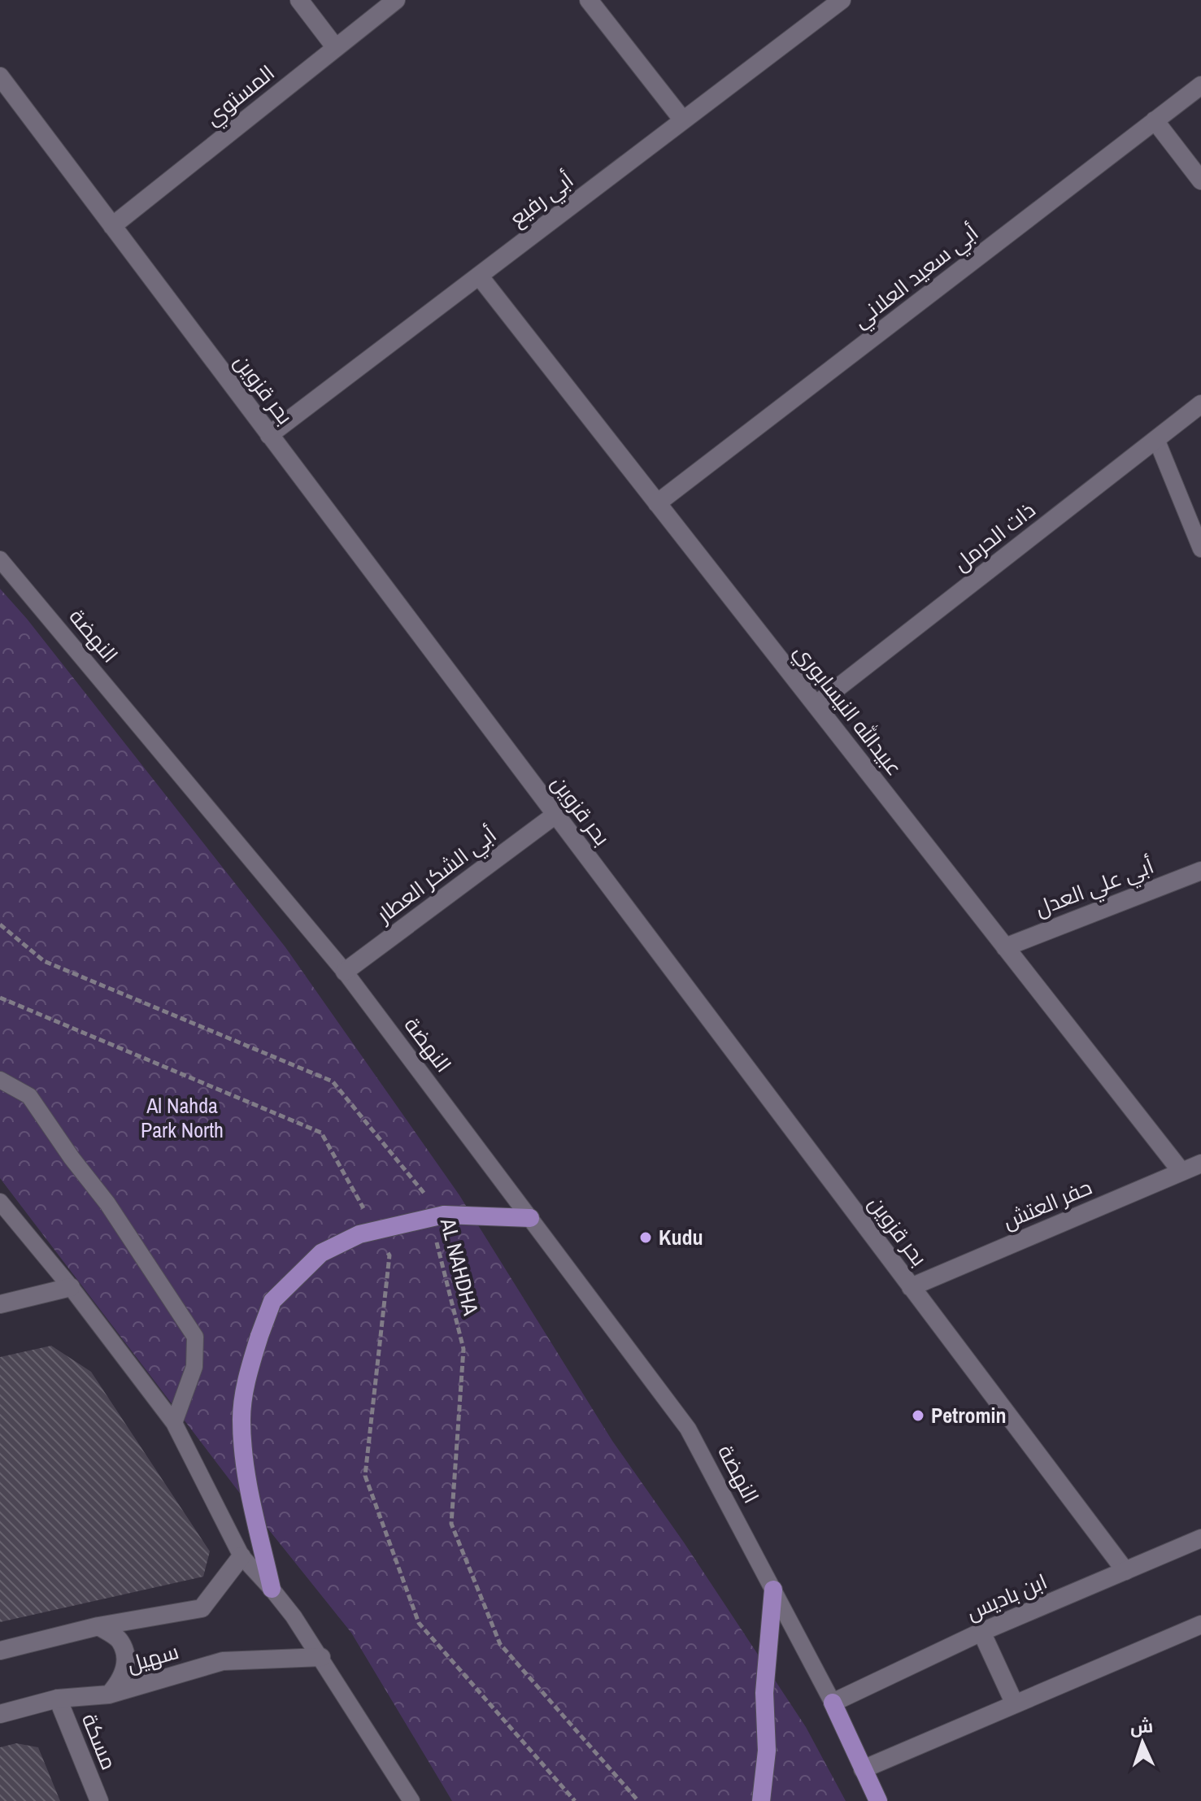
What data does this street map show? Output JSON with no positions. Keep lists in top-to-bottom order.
{
  "streets": {
    "main road": ["النهضة"],
    "street": [
      "المستوي",
      "أبي رفيع",
      "أبي سعيد العلاني",
      "بحر قزوين",
      "ذات الحرمل",
      "عبيدالله النيسابوري",
      "أبي الشكر العطار",
      "أبي علي العدل",
      "حفر العتش",
      "ابن باديس",
      "سهيل",
      "مسكة"
    ],
    "path": ["AL NAHDHA"]
  },
  "crossings": [
    ["المستوي", "بحر قزوين"],
    ["أبي رفيع", "بحر قزوين"],
    ["أبي رفيع", "عبيدالله النيسابوري"],
    ["أبي سعيد العلاني", "عبيدالله النيسابوري"],
    ["بحر قزوين", "أبي الشكر العطار"],
    ["بحر قزوين", "حفر العتش"],
    ["بحر قزوين", "ابن باديس"],
    ["ذات الحرمل", "عبيدالله النيسابوري"],
    ["النهضة", "أبي الشكر العطار"],
    ["النهضة", "ابن باديس"],
    ["عبيدالله النيسابوري", "أبي علي العدل"],
    ["عبيدالله النيسابوري", "حفر العتش"],
    ["سهيل", "مسكة"]
  ],
  "parks": ["Al Nahda Park North"],
  "places": ["Kudu", "Petromin"],
  "north": "top"
}
